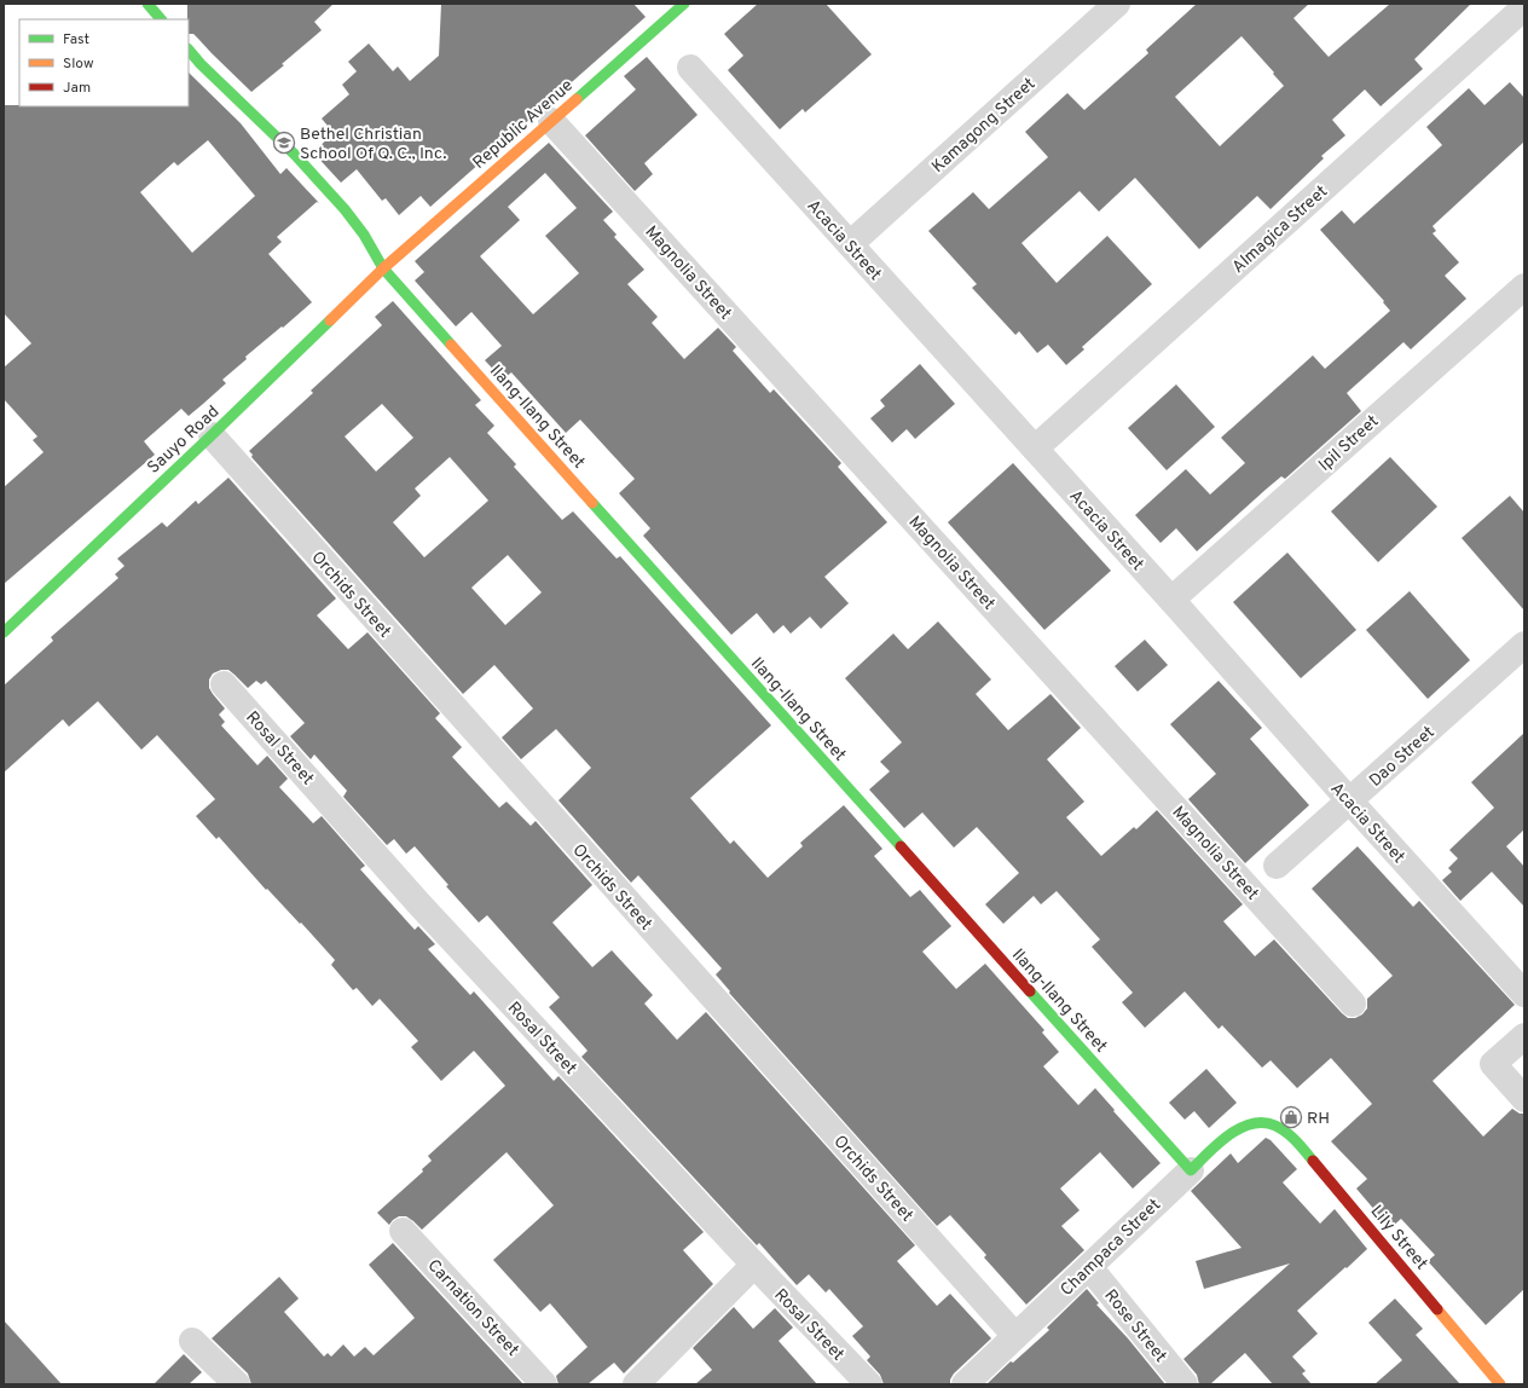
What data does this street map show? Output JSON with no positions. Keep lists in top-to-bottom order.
{
  "streets": {
    "street": [
      "Republic Avenue",
      "Kamagong Street",
      "Almagica Street",
      "Acacia Street",
      "Magnolia Street",
      "Ilang-Ilang Street",
      "Sauyo Road",
      "Ipil Street",
      "Orchids Street",
      "Rosal Street",
      "Dao Street",
      "Lily Street",
      "Champaca Street",
      "Carnation Street",
      "Rose Street"
    ]
  },
  "crossings": [
    ["Republic Avenue", "Magnolia Street"],
    ["Republic Avenue", "Ilang-Ilang Street"],
    ["Republic Avenue", "Sauyo Road"],
    ["Kamagong Street", "Acacia Street"],
    ["Almagica Street", "Acacia Street"],
    ["Acacia Street", "Ipil Street"],
    ["Acacia Street", "Dao Street"],
    ["Ilang-Ilang Street", "Sauyo Road"],
    ["Ilang-Ilang Street", "Champaca Street"],
    ["Sauyo Road", "Orchids Street"],
    ["Orchids Street", "Champaca Street"],
    ["Lily Street", "Champaca Street"],
    ["Champaca Street", "Rose Street"]
  ],
  "places": {
    "school or university": ["Bethel Christian School Of Q. C., Inc."],
    "shop": ["RH"]
  },
  "legend": ["Fast", "Slow", "Jam"]
}
